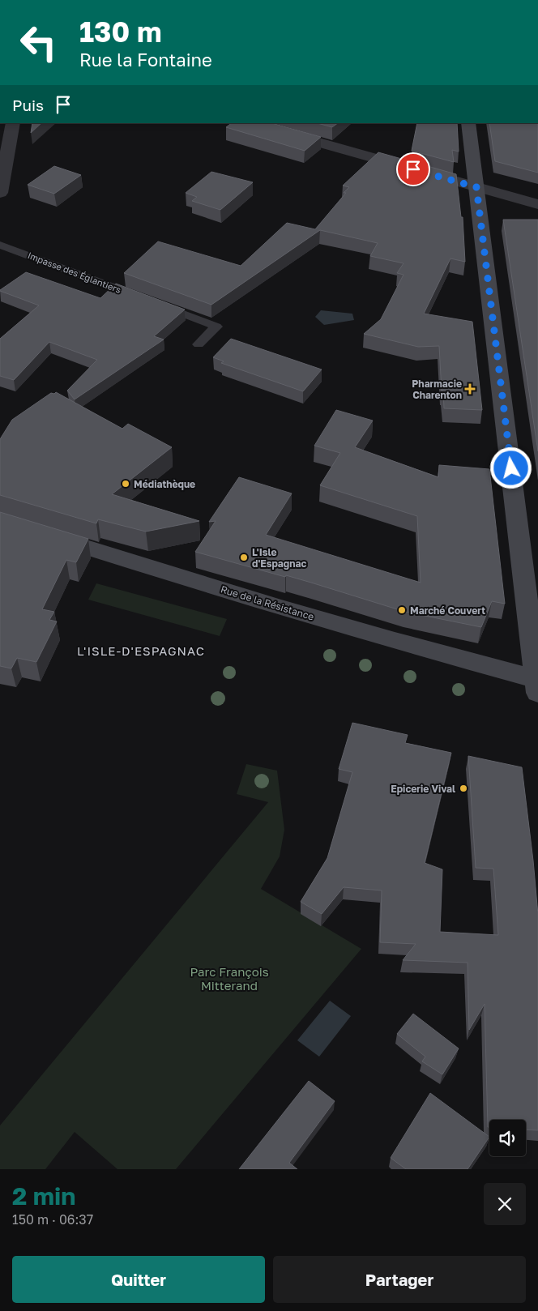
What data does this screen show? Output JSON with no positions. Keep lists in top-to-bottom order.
{
  "streets": {
    "main road": ["Rue de la Résistance"],
    "lane": ["Impasse des Églantiers"]
  },
  "districts": ["L'ISLE-D'ESPAGNAC"],
  "parks": ["Parc François Mitterand"],
  "places": {
    "health": ["Pharmacie Charenton"],
    "other": [
      "Médiathèque",
      "L'Isle d'Espagnac",
      "Marché Couvert",
      "Epicerie Vival"
    ]
  },
  "page": {
    "turn": ["130 m", "Rue la Fontaine"],
    "then": "Puis",
    "heading": ["2 min", "150 m · 06:37"],
    "buttons": ["Quitter", "Partager"]
  }
}
